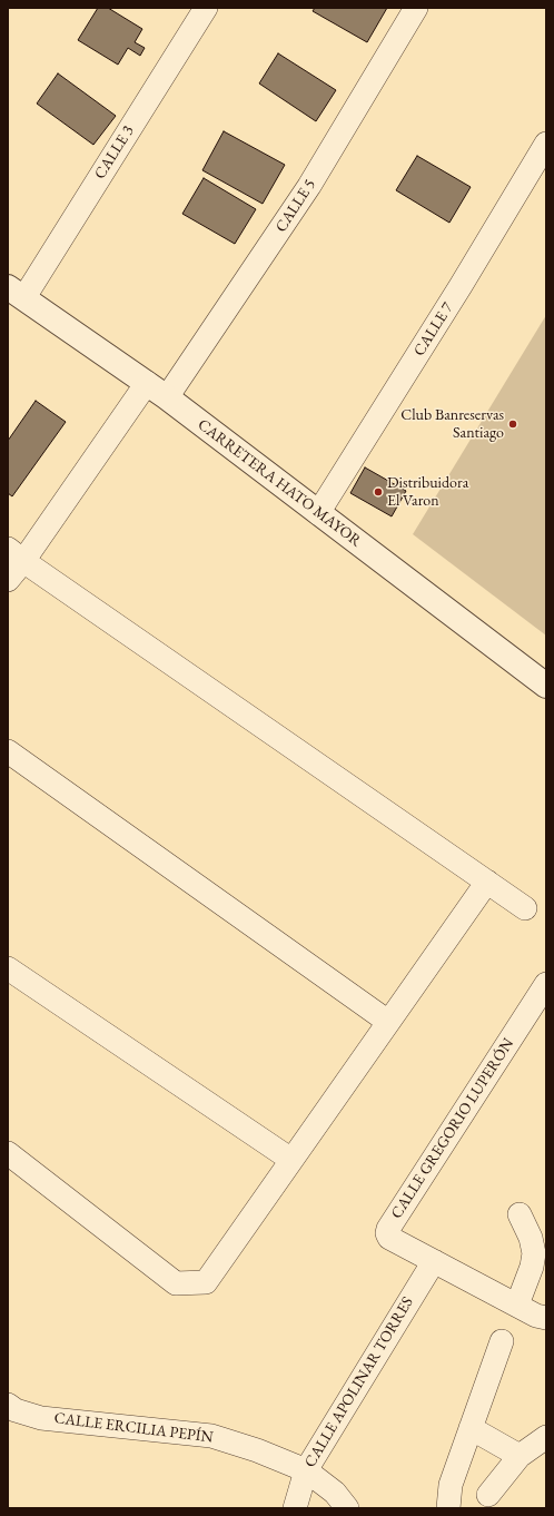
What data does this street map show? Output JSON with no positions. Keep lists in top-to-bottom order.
{
  "streets": {
    "street": [
      "CALLE 3",
      "CALLE 5",
      "CALLE 7",
      "CARRETERA HATO MAYOR",
      "CALLE GREGORIO LUPERÓN",
      "CALLE APOLINAR TORRES",
      "CALLE ERCILIA PEPÍN"
    ]
  },
  "crossings": [
    ["CALLE 3", "CARRETERA HATO MAYOR"],
    ["CALLE 5", "CARRETERA HATO MAYOR"],
    ["CALLE 7", "CARRETERA HATO MAYOR"],
    ["CALLE GREGORIO LUPERÓN", "CALLE APOLINAR TORRES"],
    ["CALLE APOLINAR TORRES", "CALLE ERCILIA PEPÍN"]
  ],
  "places": ["Club Banreservas Santiago", "Distribuidora El Varon"]
}
